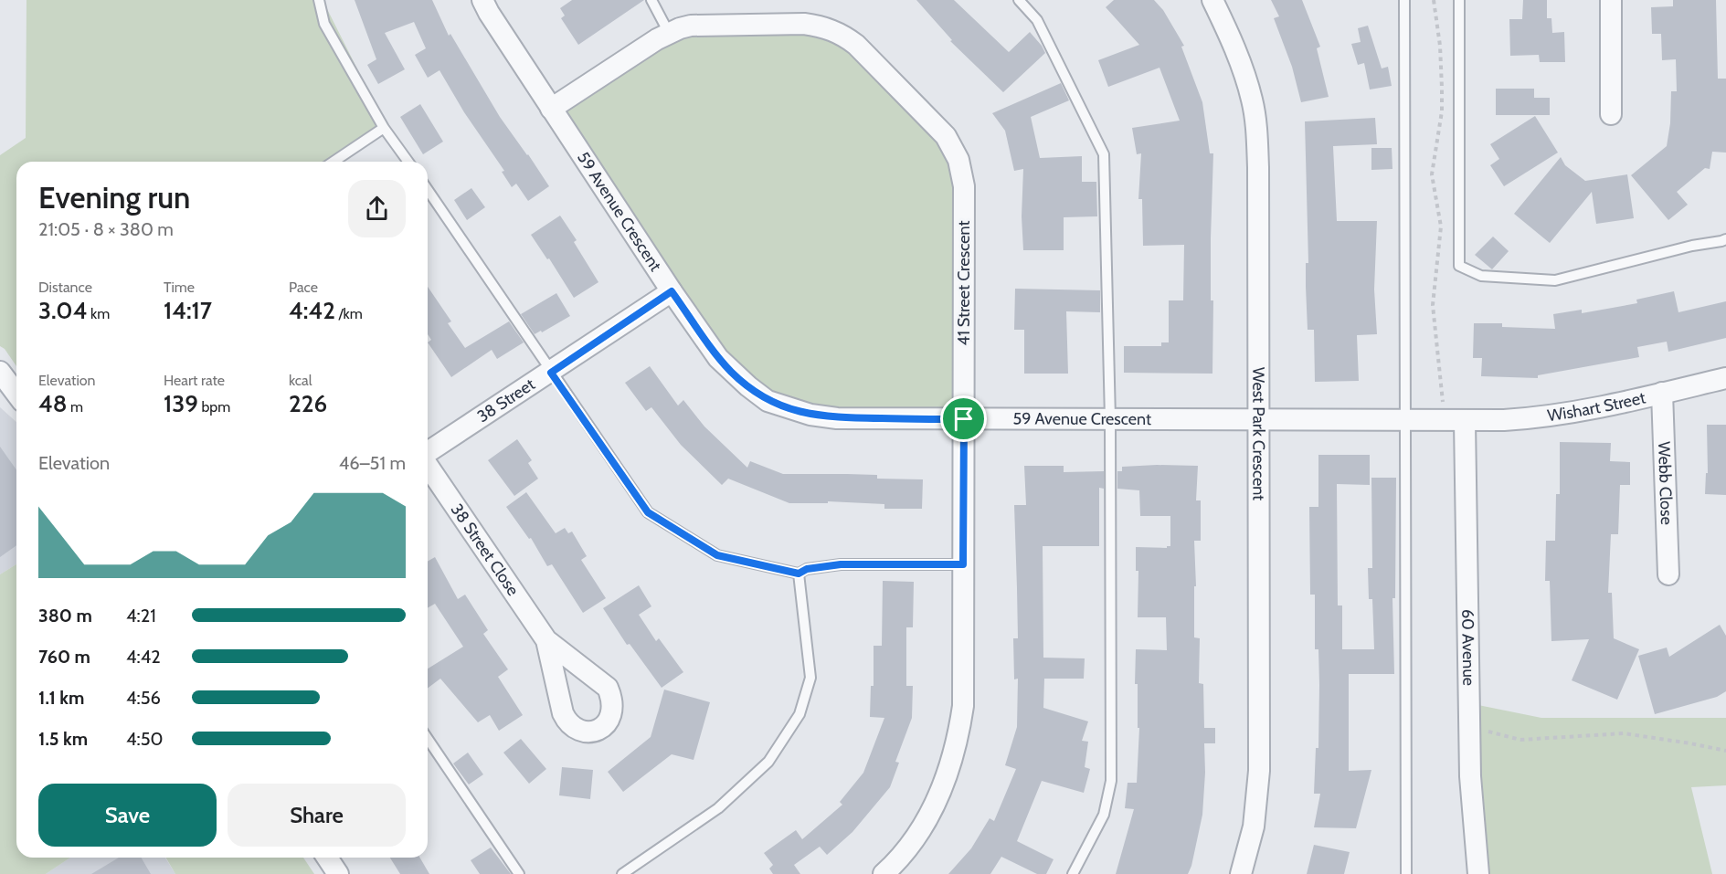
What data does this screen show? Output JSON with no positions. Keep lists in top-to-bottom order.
{
  "streets": {
    "street": [
      "59 Avenue Crescent",
      "41 Street Crescent",
      "38 Street",
      "Wishart Street",
      "West Park Crescent",
      "Webb Close",
      "38 Street Close",
      "60 Avenue"
    ]
  },
  "crossings": [
    ["59 Avenue Crescent", "41 Street Crescent"],
    ["59 Avenue Crescent", "38 Street"],
    ["59 Avenue Crescent", "Wishart Street"],
    ["59 Avenue Crescent", "West Park Crescent"],
    ["59 Avenue Crescent", "60 Avenue"],
    ["Wishart Street", "Webb Close"],
    ["Wishart Street", "60 Avenue"]
  ],
  "page": {
    "heading": ["Evening run", "21:05 · 8 × 380 m"],
    "stats": [
      ["Distance", "3.04 km"],
      ["Time", "14:17"],
      ["Pace", "4:42 /km"],
      ["Elevation", "48 m"],
      ["Heart rate", "139 bpm"],
      ["kcal", "226"]
    ],
    "chart": ["Elevation", "46–51 m"],
    "list": [
      {
        "name": "380 m",
        "note": "4:21"
      },
      {
        "name": "760 m",
        "note": "4:42"
      },
      {
        "name": "1.1 km",
        "note": "4:56"
      },
      {
        "name": "1.5 km",
        "note": "4:50"
      }
    ],
    "buttons": ["Save", "Share"]
  }
}
